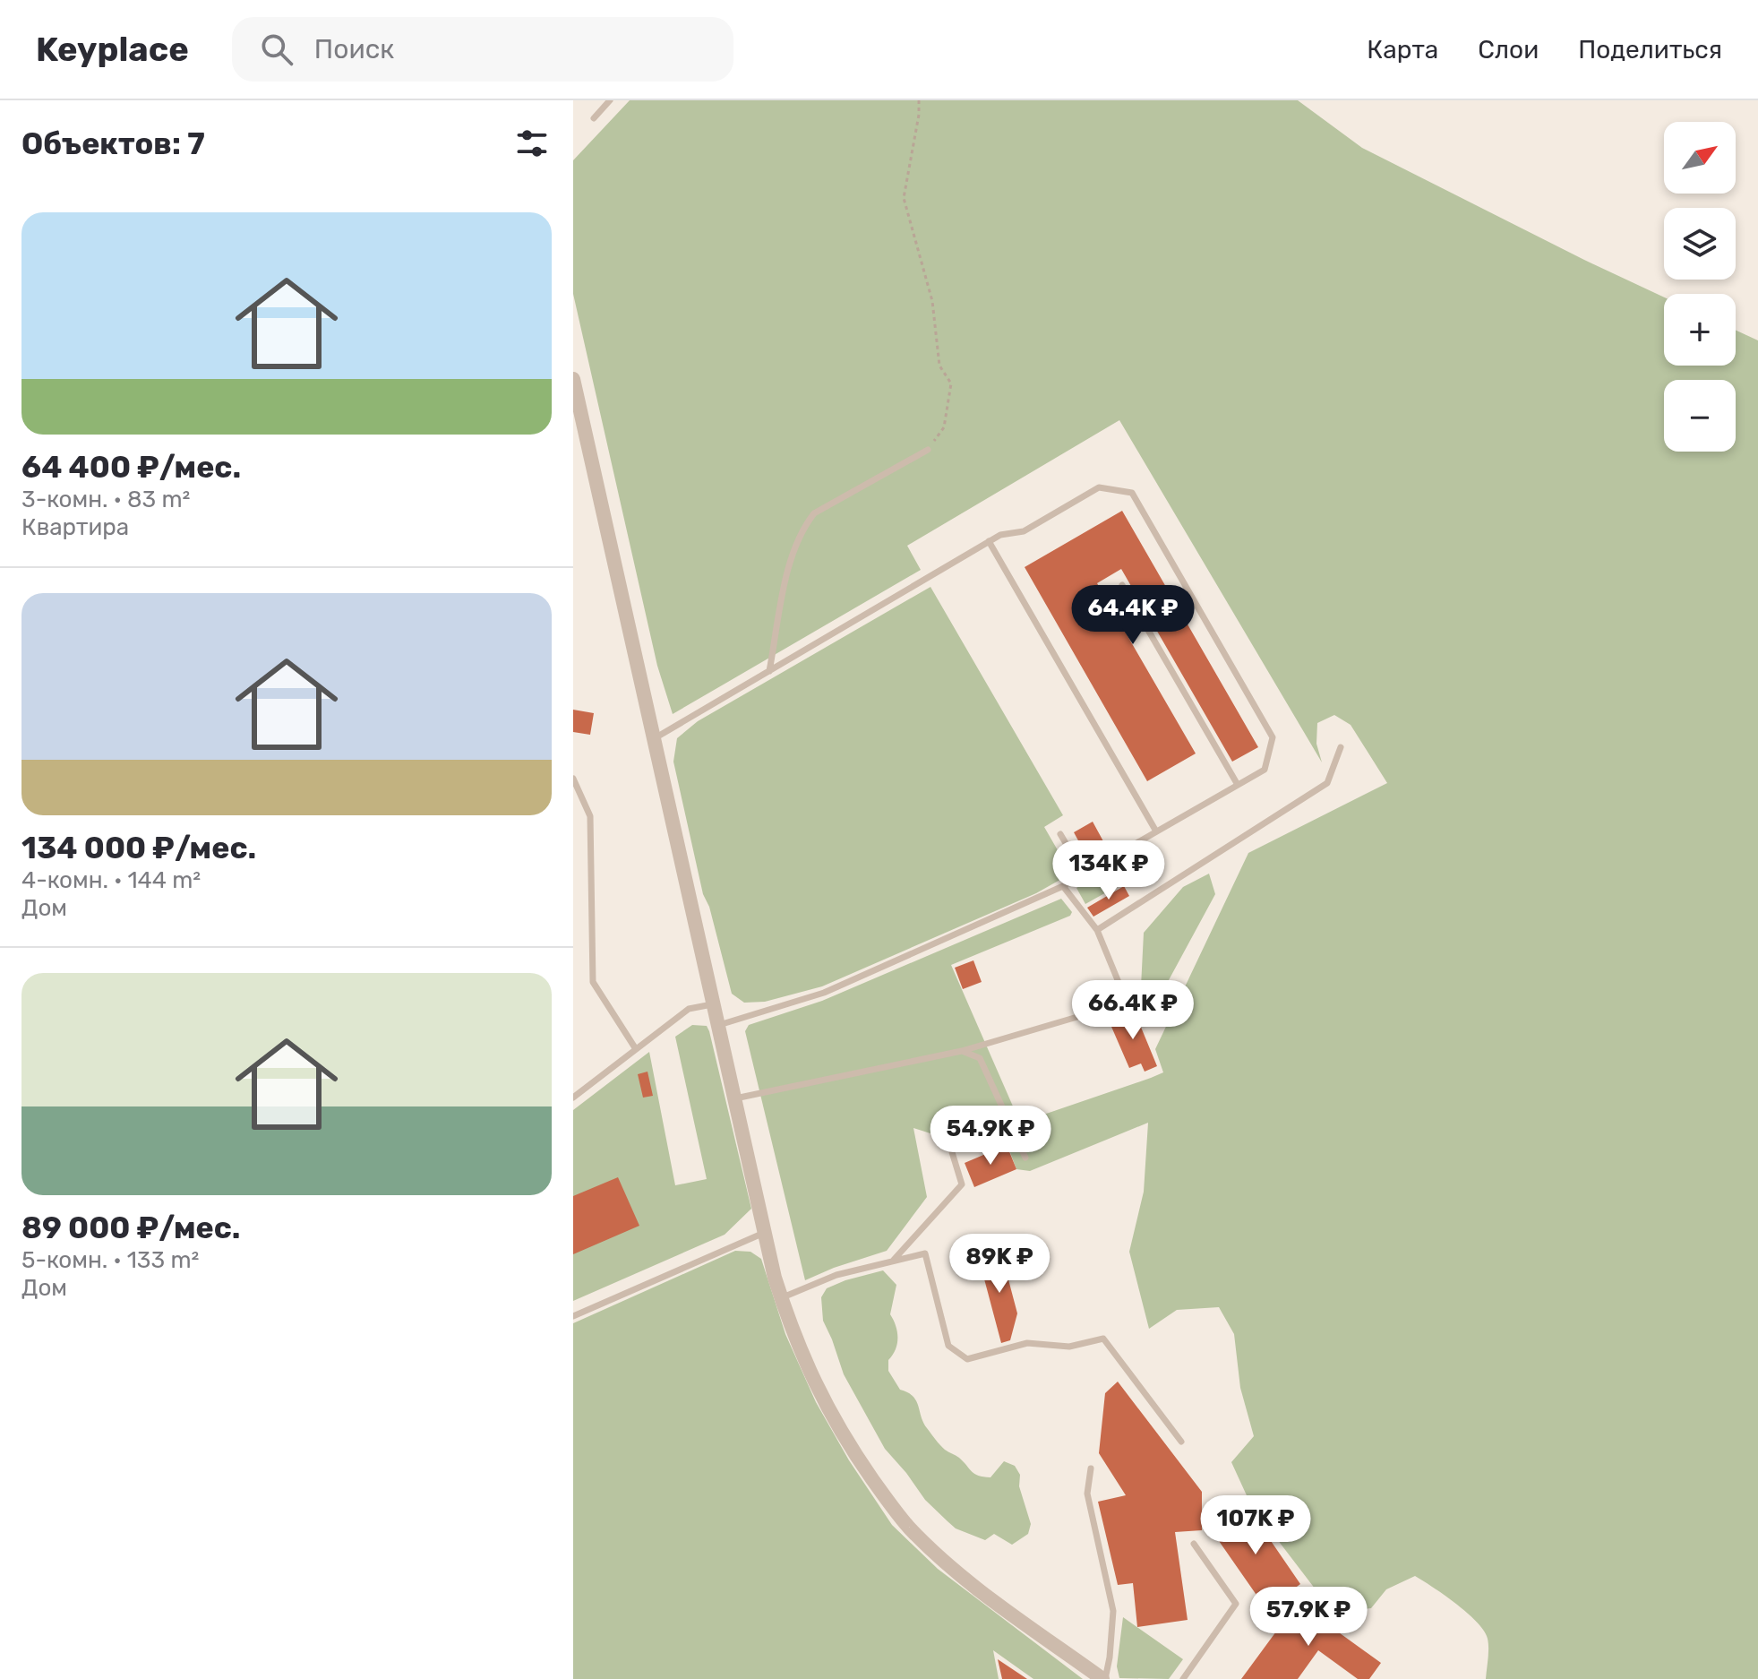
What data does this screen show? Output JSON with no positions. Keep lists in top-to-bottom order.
{
  "north": "top right",
  "page": {
    "header": "Keyplace",
    "search": "Поиск",
    "nav": ["Карта", "Слои", "Поделиться"],
    "heading": "Объектов: 7",
    "map_buttons": ["+", "−"],
    "list": [
      {
        "name": "64 400 ₽/мес.",
        "note": "3-комн. · 83 m² · Квартира"
      },
      {
        "name": "134 000 ₽/мес.",
        "note": "4-комн. · 144 m² · Дом"
      },
      {
        "name": "89 000 ₽/мес.",
        "note": "5-комн. · 133 m² · Дом"
      }
    ],
    "price": [
      "64.4K ₽",
      "134K ₽",
      "66.4K ₽",
      "54.9K ₽",
      "89K ₽",
      "107K ₽",
      "57.9K ₽"
    ]
  }
}
